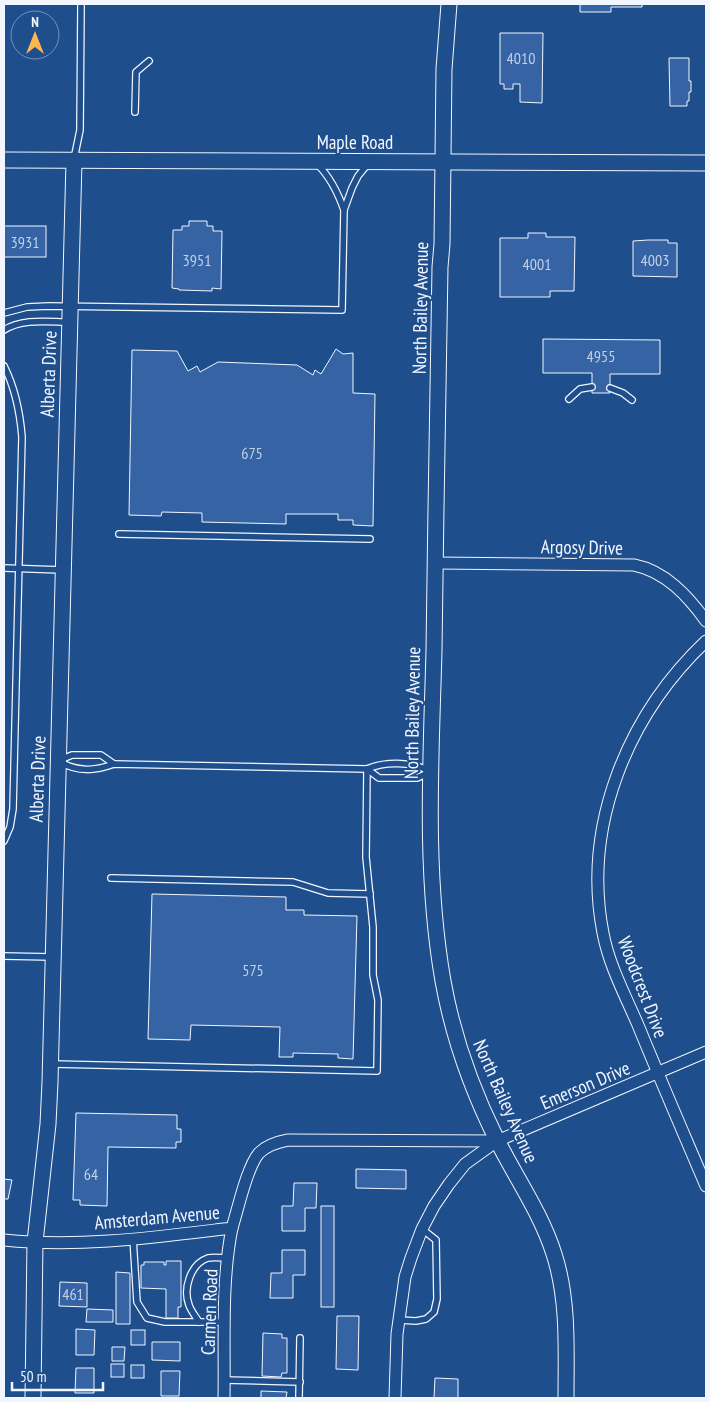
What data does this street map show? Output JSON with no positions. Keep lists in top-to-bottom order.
{
  "streets": {
    "street": [
      "Maple Road",
      "North Bailey Avenue",
      "Alberta Drive",
      "Argosy Drive",
      "Woodcrest Drive",
      "Emerson Drive",
      "Amsterdam Avenue",
      "Carmen Road"
    ]
  },
  "crossings": [
    ["Maple Road", "North Bailey Avenue"],
    ["Maple Road", "Alberta Drive"],
    ["North Bailey Avenue", "Argosy Drive"],
    ["North Bailey Avenue", "Emerson Drive"],
    ["North Bailey Avenue", "Amsterdam Avenue"],
    ["Alberta Drive", "Amsterdam Avenue"],
    ["Woodcrest Drive", "Emerson Drive"],
    ["Emerson Drive", "Amsterdam Avenue"],
    ["Amsterdam Avenue", "Carmen Road"]
  ],
  "house_numbers": [
    "4010",
    "3931",
    "3951",
    "4003",
    "4001",
    "4955",
    "675",
    "575",
    "64",
    "461"
  ],
  "scale_bar": "50 m",
  "north": "top"
}
